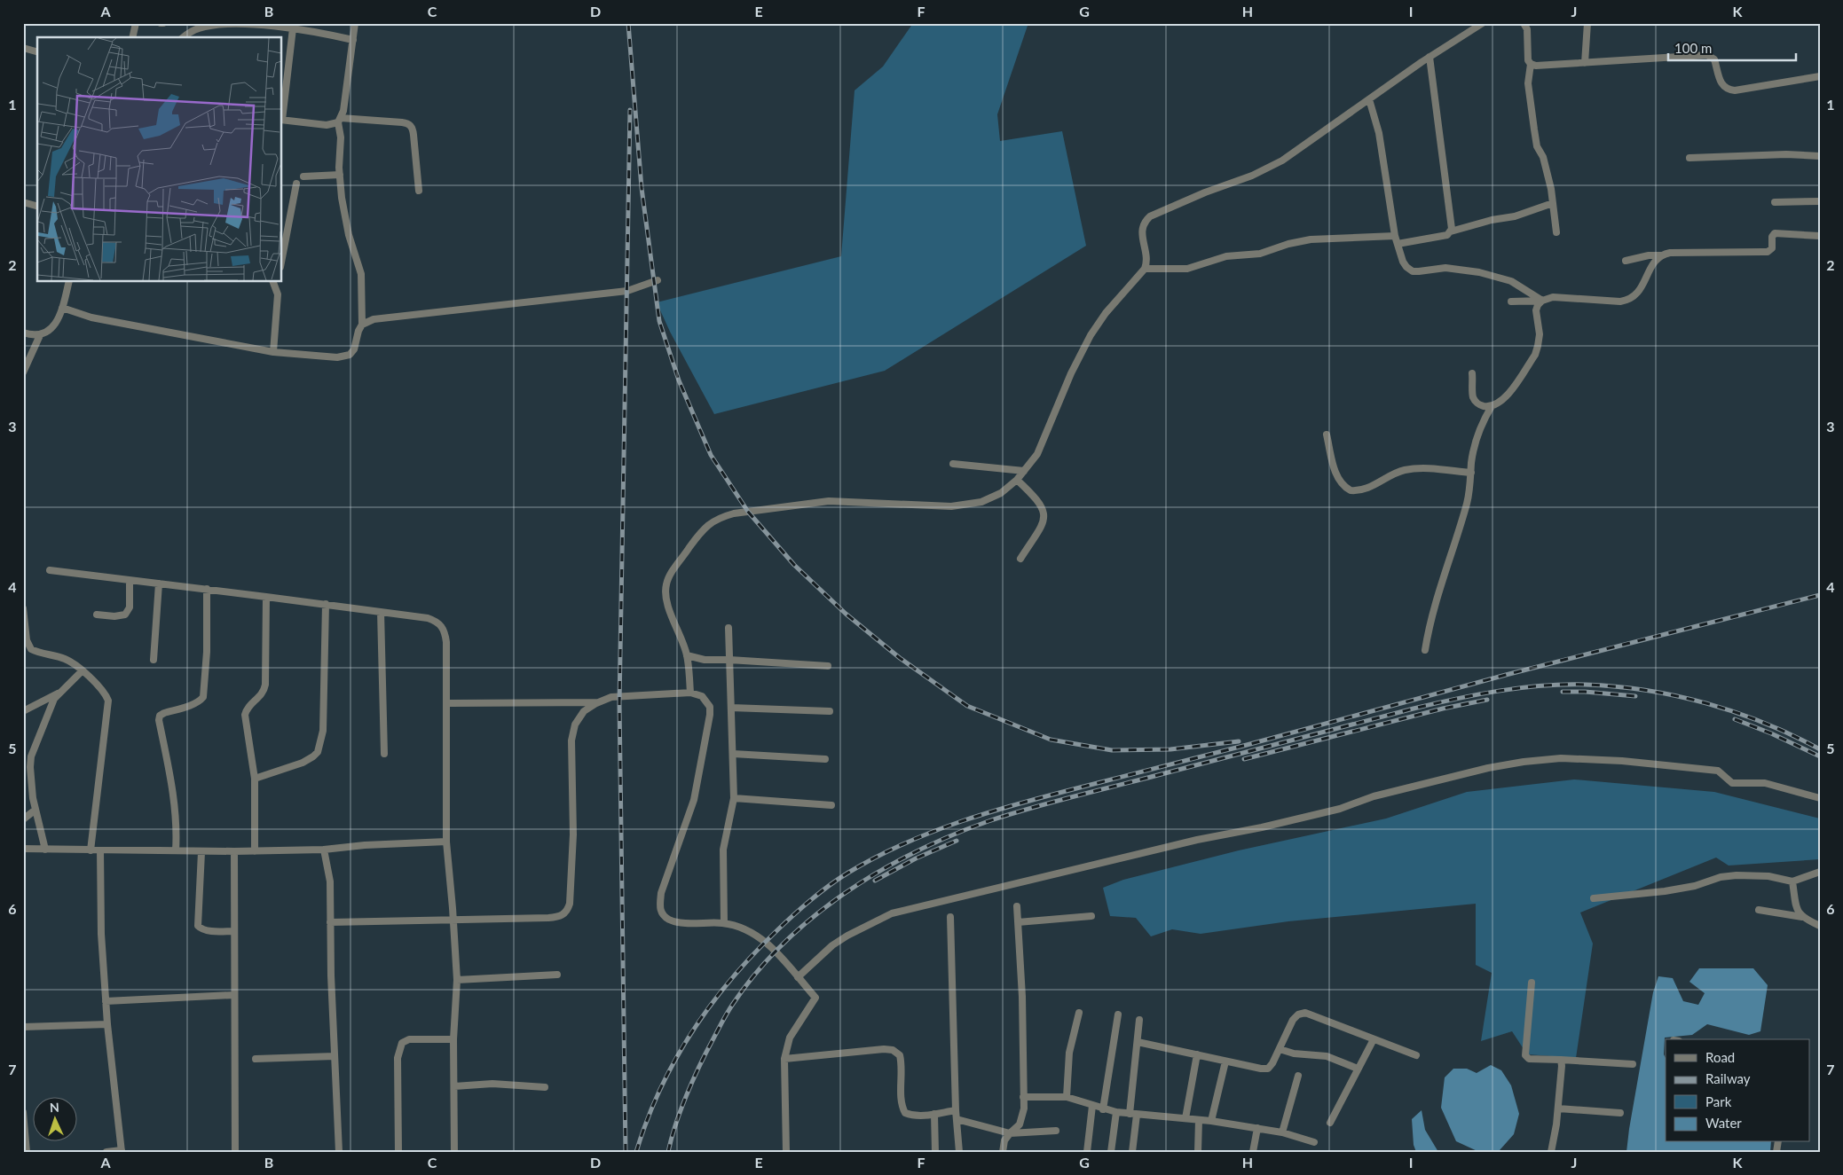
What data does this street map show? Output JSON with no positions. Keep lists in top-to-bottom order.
{
  "legend": [
    "Road",
    "Railway",
    "Park",
    "Water"
  ],
  "scale_bar": "100 m",
  "north": "top",
  "grid": {
    "columns": [
      "A",
      "B",
      "C",
      "D",
      "E",
      "F",
      "G",
      "H",
      "I",
      "J",
      "K"
    ],
    "rows": [
      "1",
      "2",
      "3",
      "4",
      "5",
      "6",
      "7"
    ]
  }
}
